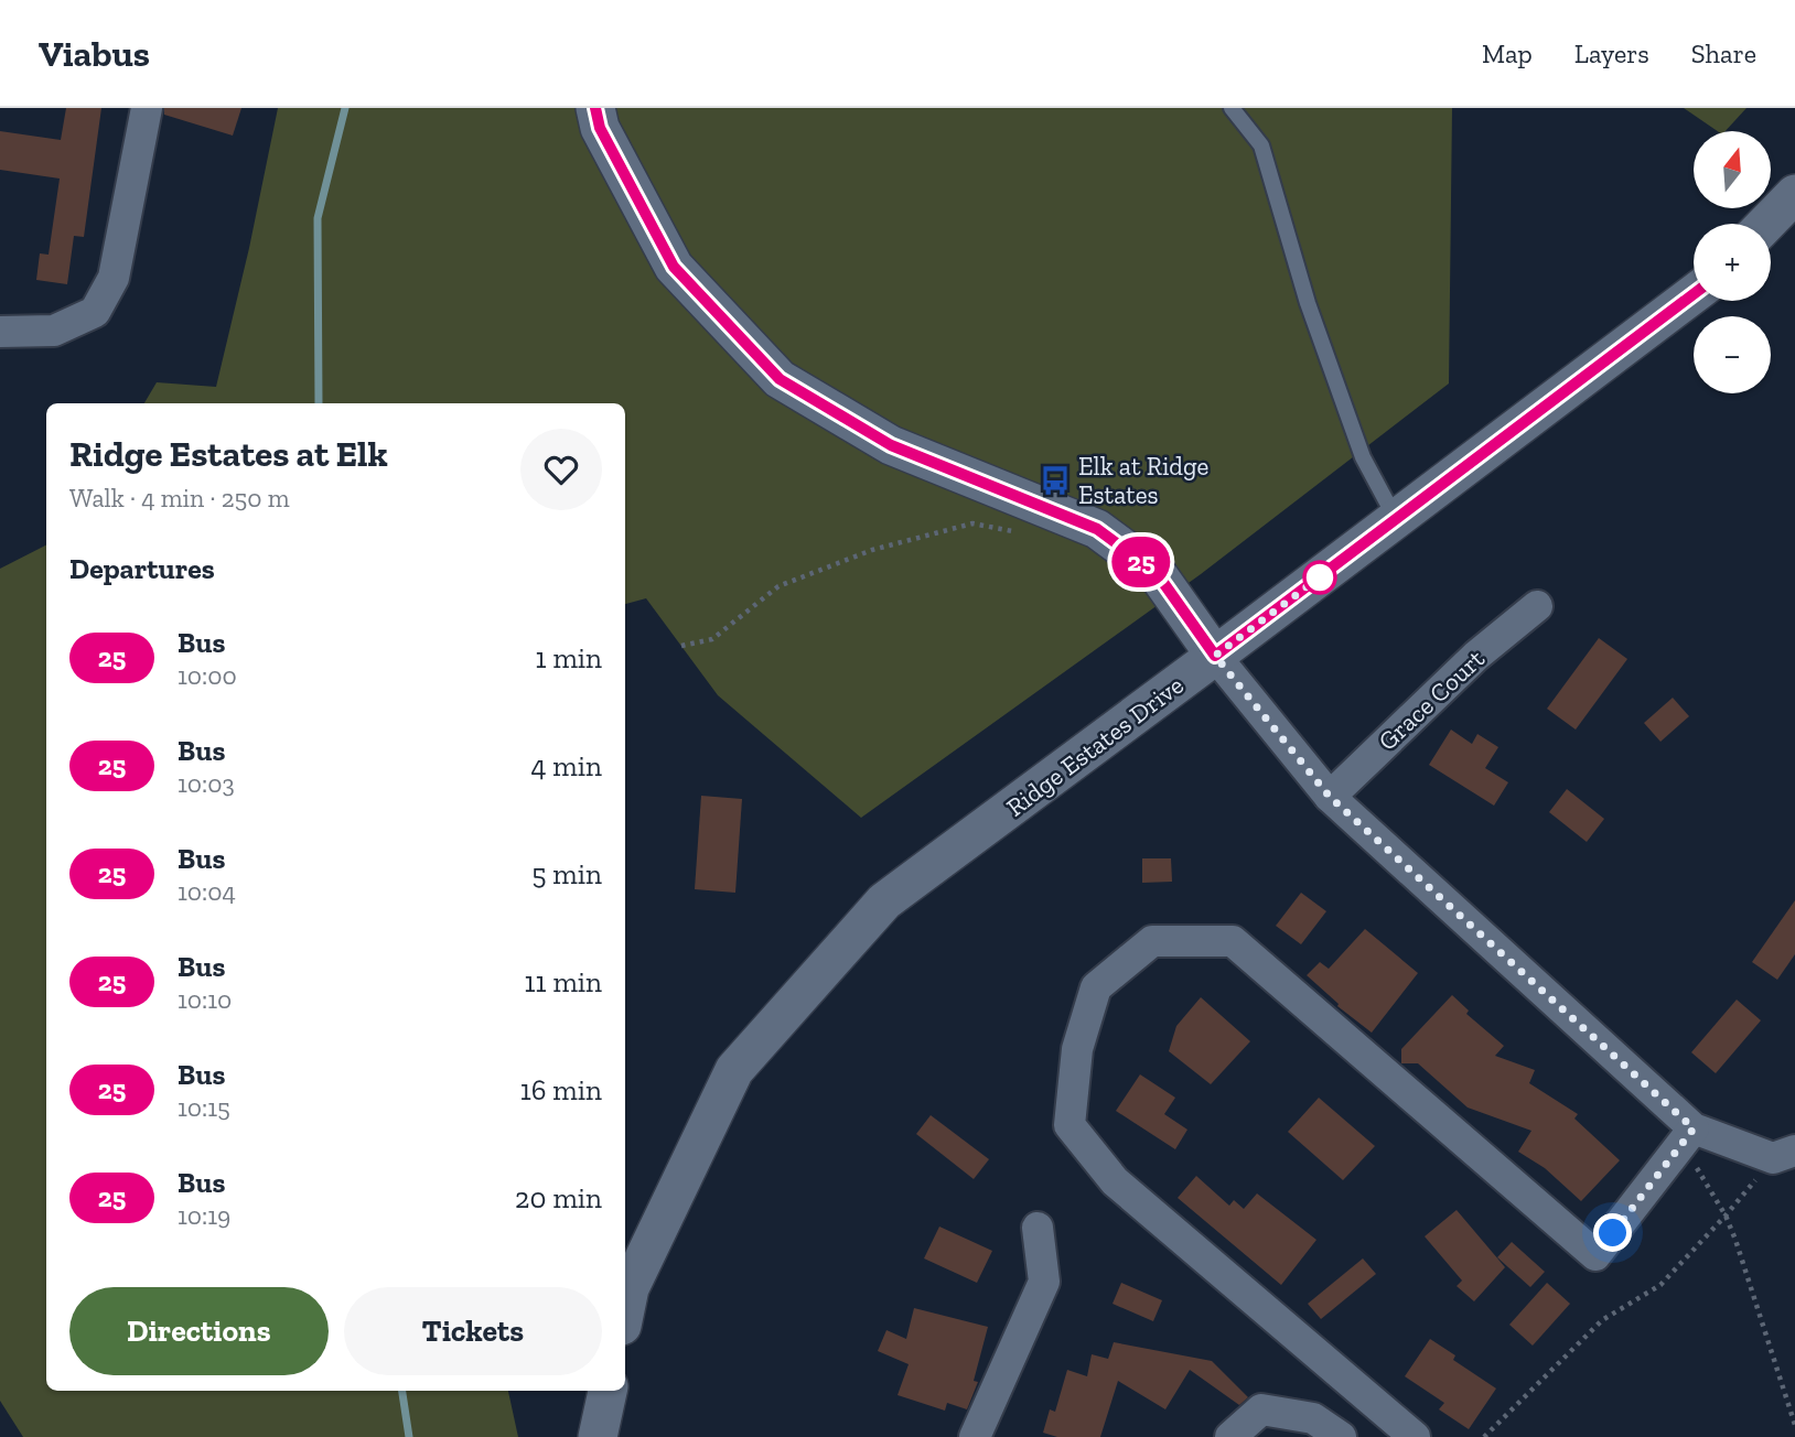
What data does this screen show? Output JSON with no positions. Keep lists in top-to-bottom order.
{
  "streets": {
    "street": ["Grace Court", "Ridge Estates Drive"]
  },
  "places": {
    "bus stop": ["Elk at Ridge Estates"]
  },
  "lines": ["bus line 25"],
  "north": "top",
  "page": {
    "header": "Viabus",
    "nav": ["Map", "Layers", "Share"],
    "on_map": "25",
    "map_buttons": ["+", "−"],
    "heading": [
      ["Ridge Estates at Elk", "Walk · 4 min · 250 m"],
      "Departures"
    ],
    "list": [
      {
        "mark": "25",
        "name": "Bus",
        "note": "10:00",
        "value": "1 min"
      },
      {
        "mark": "25",
        "name": "Bus",
        "note": "10:03",
        "value": "4 min"
      },
      {
        "mark": "25",
        "name": "Bus",
        "note": "10:04",
        "value": "5 min"
      },
      {
        "mark": "25",
        "name": "Bus",
        "note": "10:10",
        "value": "11 min"
      },
      {
        "mark": "25",
        "name": "Bus",
        "note": "10:15",
        "value": "16 min"
      },
      {
        "mark": "25",
        "name": "Bus",
        "note": "10:19",
        "value": "20 min"
      }
    ],
    "buttons": ["Directions", "Tickets"]
  }
}
